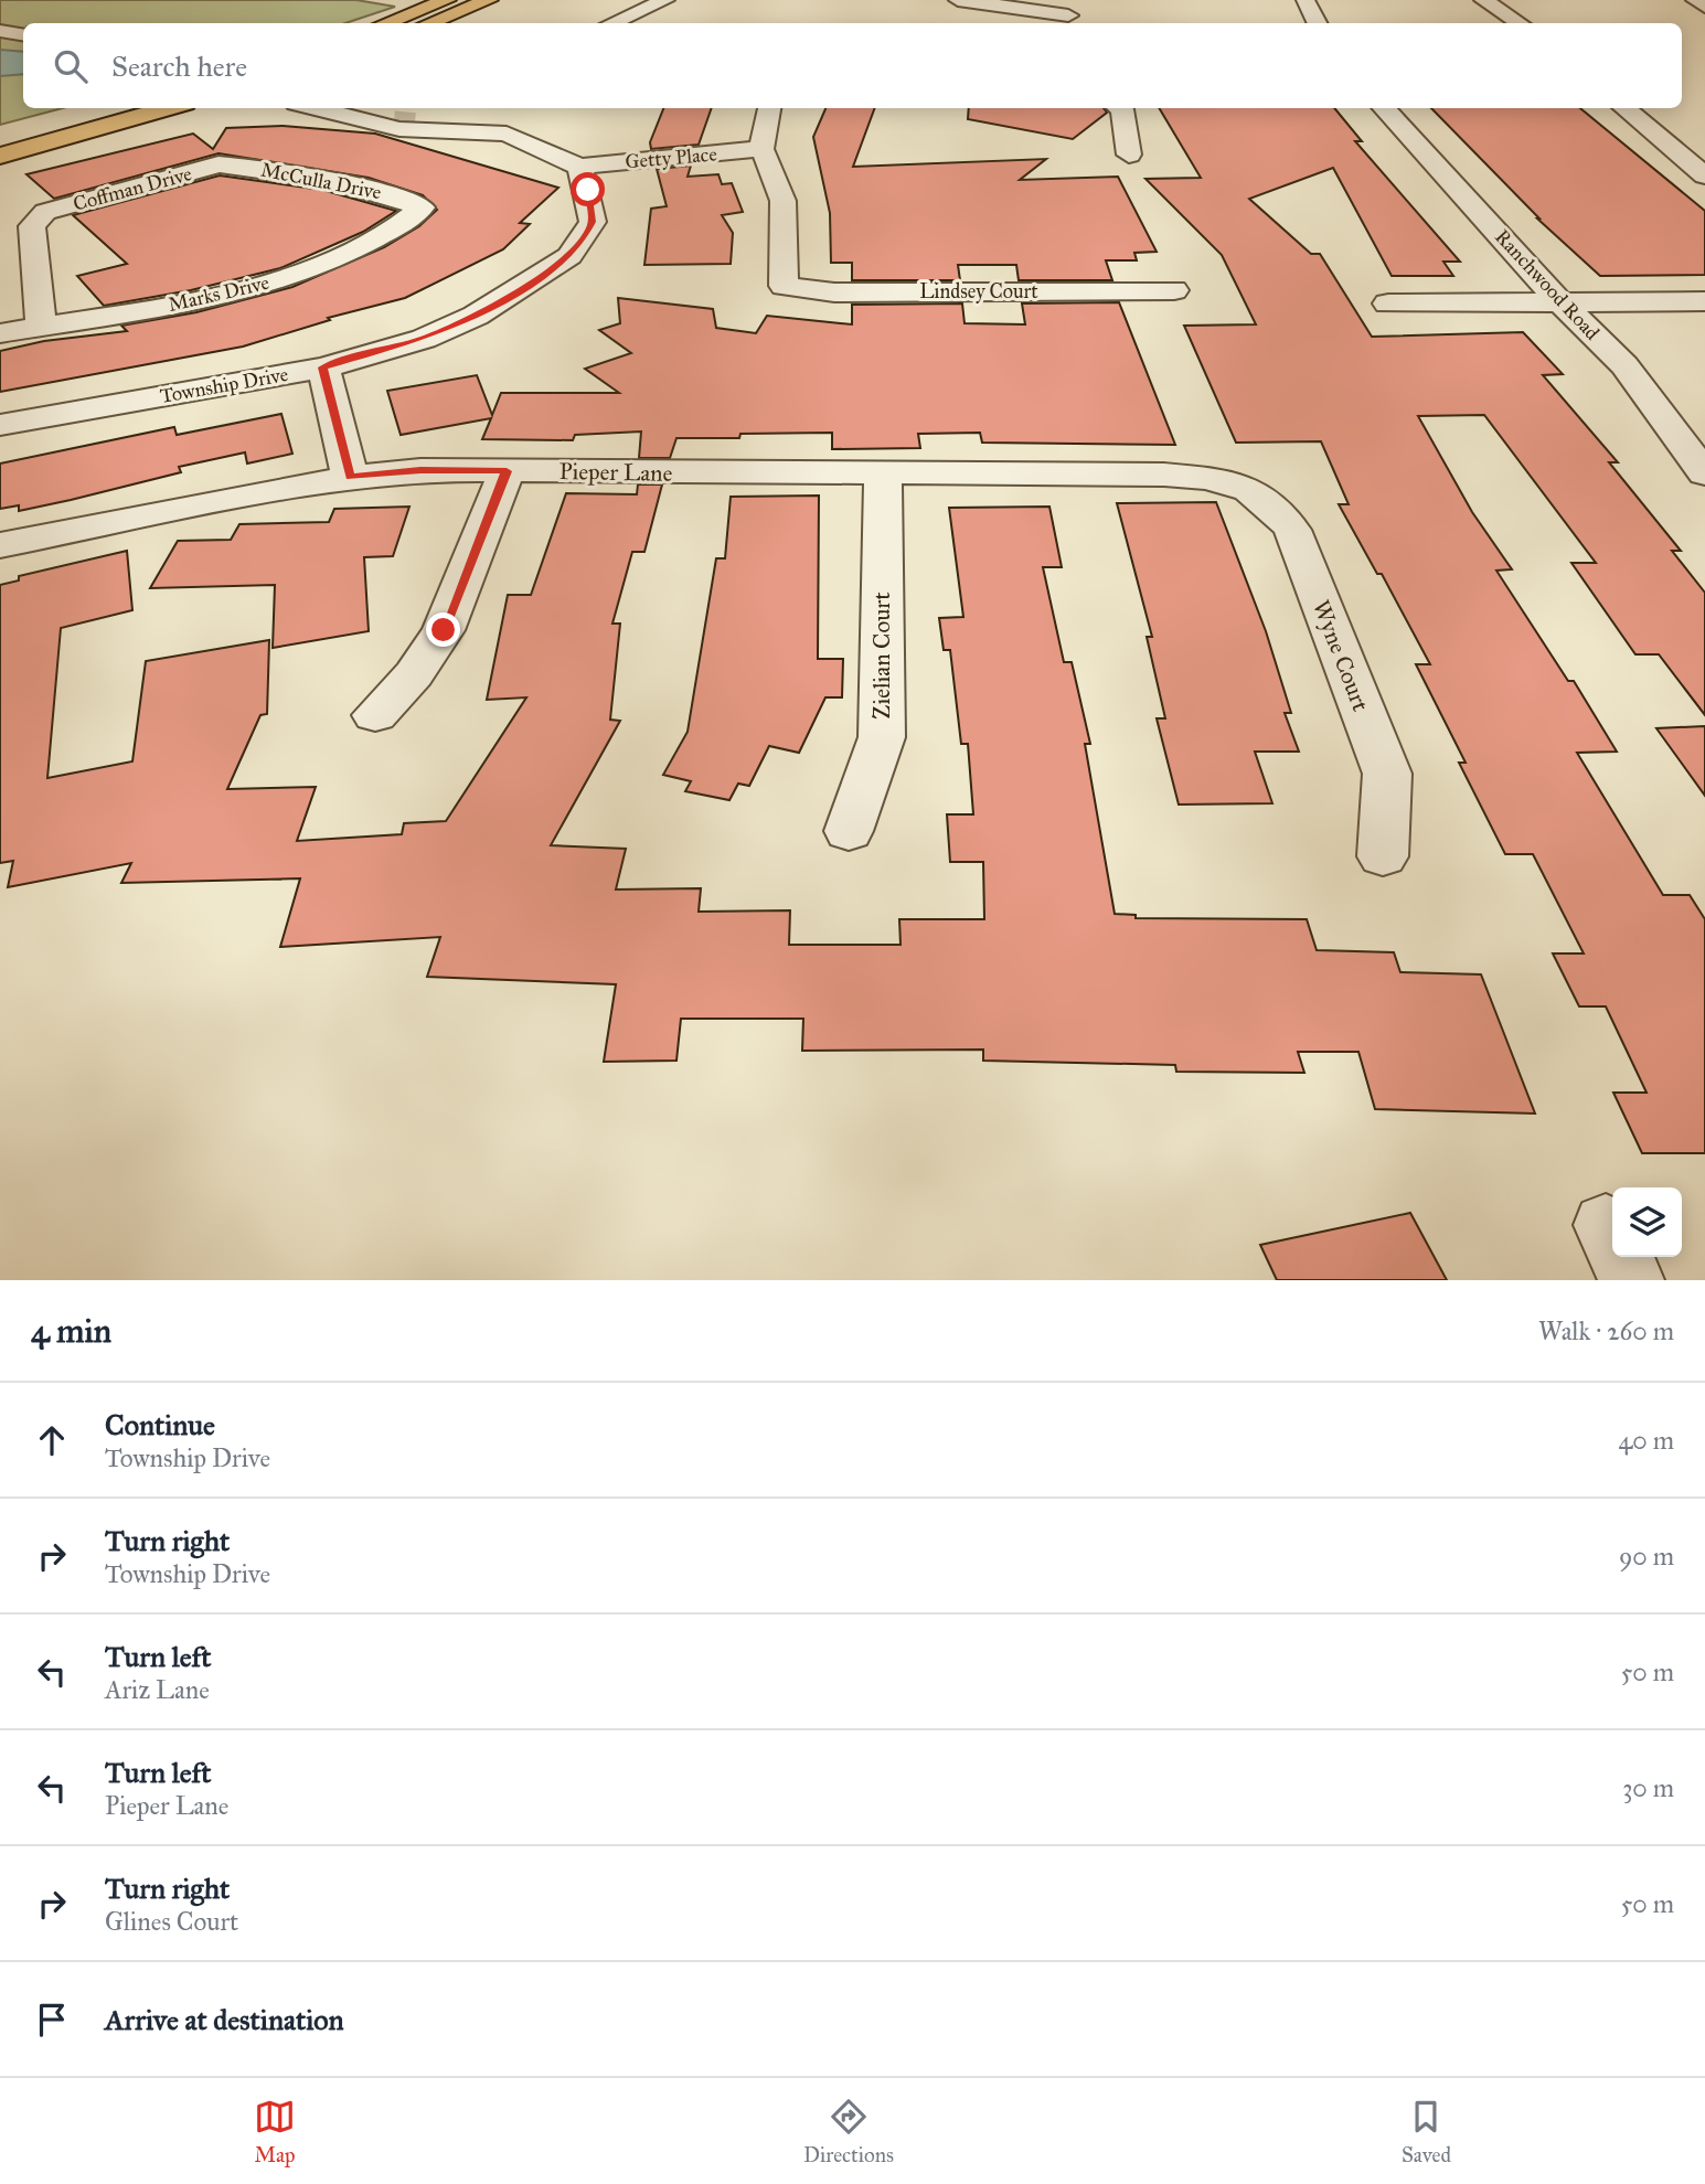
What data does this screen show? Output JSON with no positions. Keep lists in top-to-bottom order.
{
  "streets": {
    "street": [
      "Getty Place",
      "McCulla Drive",
      "Coffman Drive",
      "Ranchwood Road",
      "Lindsey Court",
      "Marks Drive",
      "Township Drive",
      "Pieper Lane",
      "Zielian Court",
      "Wyne Court"
    ]
  },
  "crossings": [
    ["Getty Place", "Lindsey Court"],
    ["Getty Place", "Township Drive"],
    ["McCulla Drive", "Coffman Drive"],
    ["McCulla Drive", "Marks Drive"],
    ["Coffman Drive", "Marks Drive"],
    ["Pieper Lane", "Zielian Court"],
    ["Pieper Lane", "Wyne Court"]
  ],
  "page": {
    "search": "Search here",
    "heading": ["4 min", "Walk · 260 m"],
    "list": [
      ["Continue", "Township Drive", "40 m"],
      ["Turn right", "Township Drive", "90 m"],
      ["Turn left", "Ariz Lane", "50 m"],
      ["Turn left", "Pieper Lane", "30 m"],
      ["Turn right", "Glines Court", "50 m"],
      "Arrive at destination"
    ],
    "nav": ["Map", "Directions", "Saved"]
  }
}
